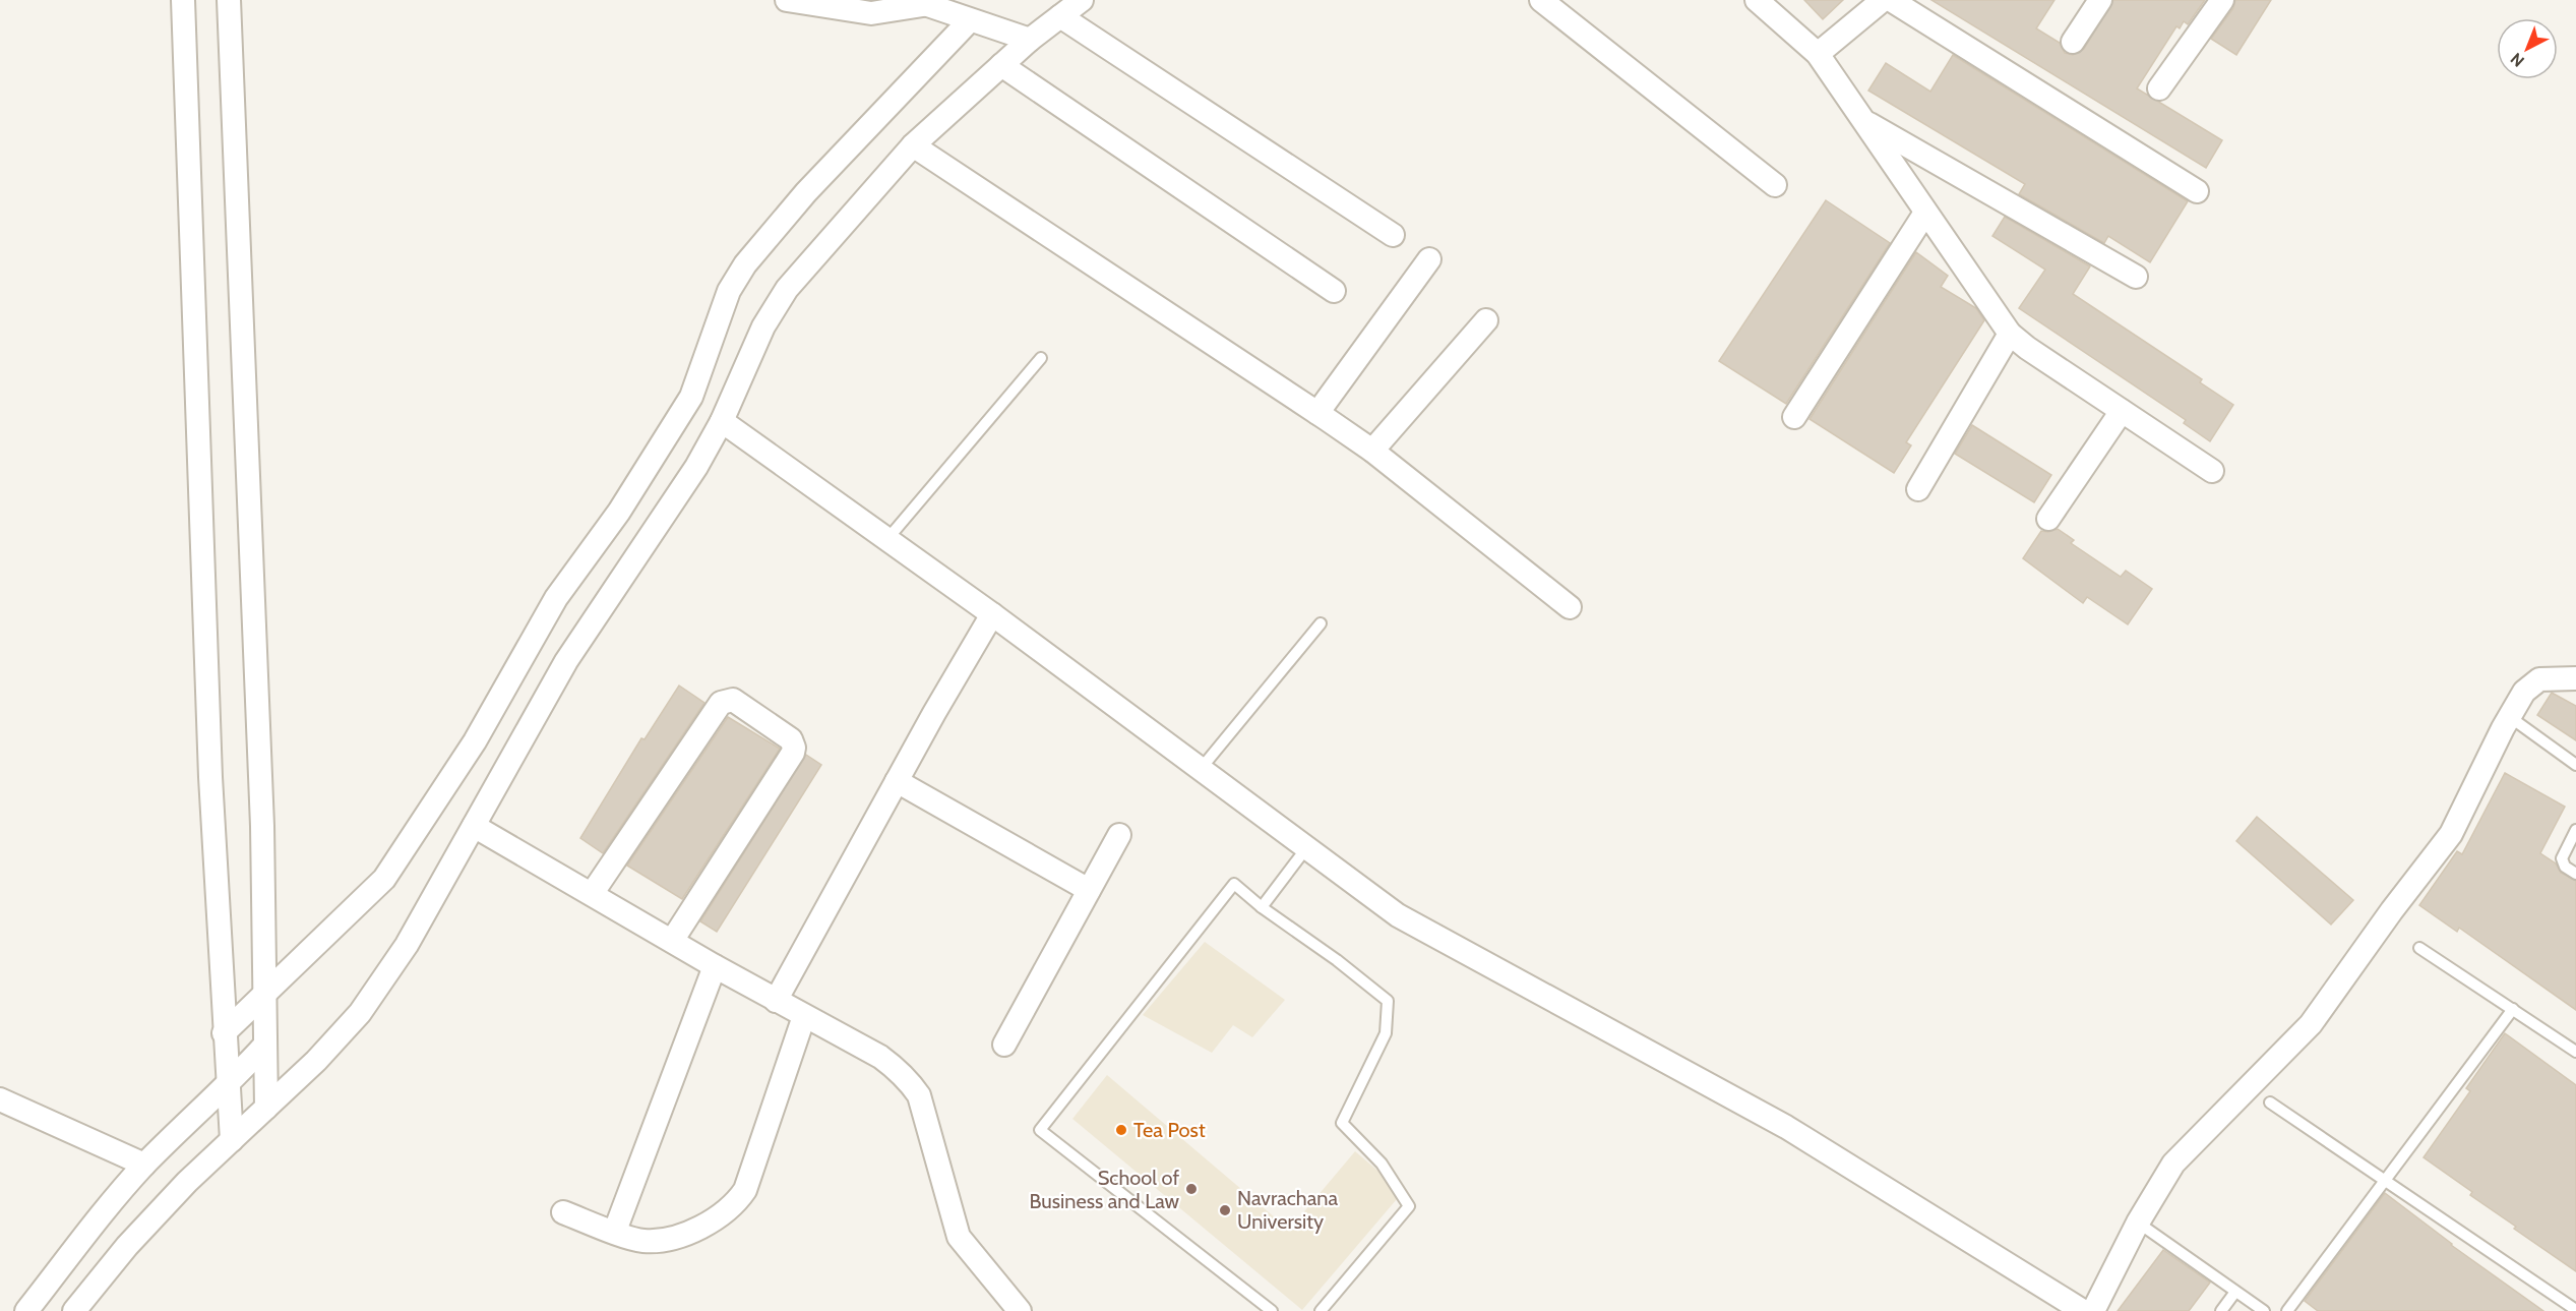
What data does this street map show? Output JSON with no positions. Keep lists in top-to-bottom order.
{
  "places": ["Tea Post", "School of Business and Law", "Navrachana University"],
  "north": "bottom left"
}
